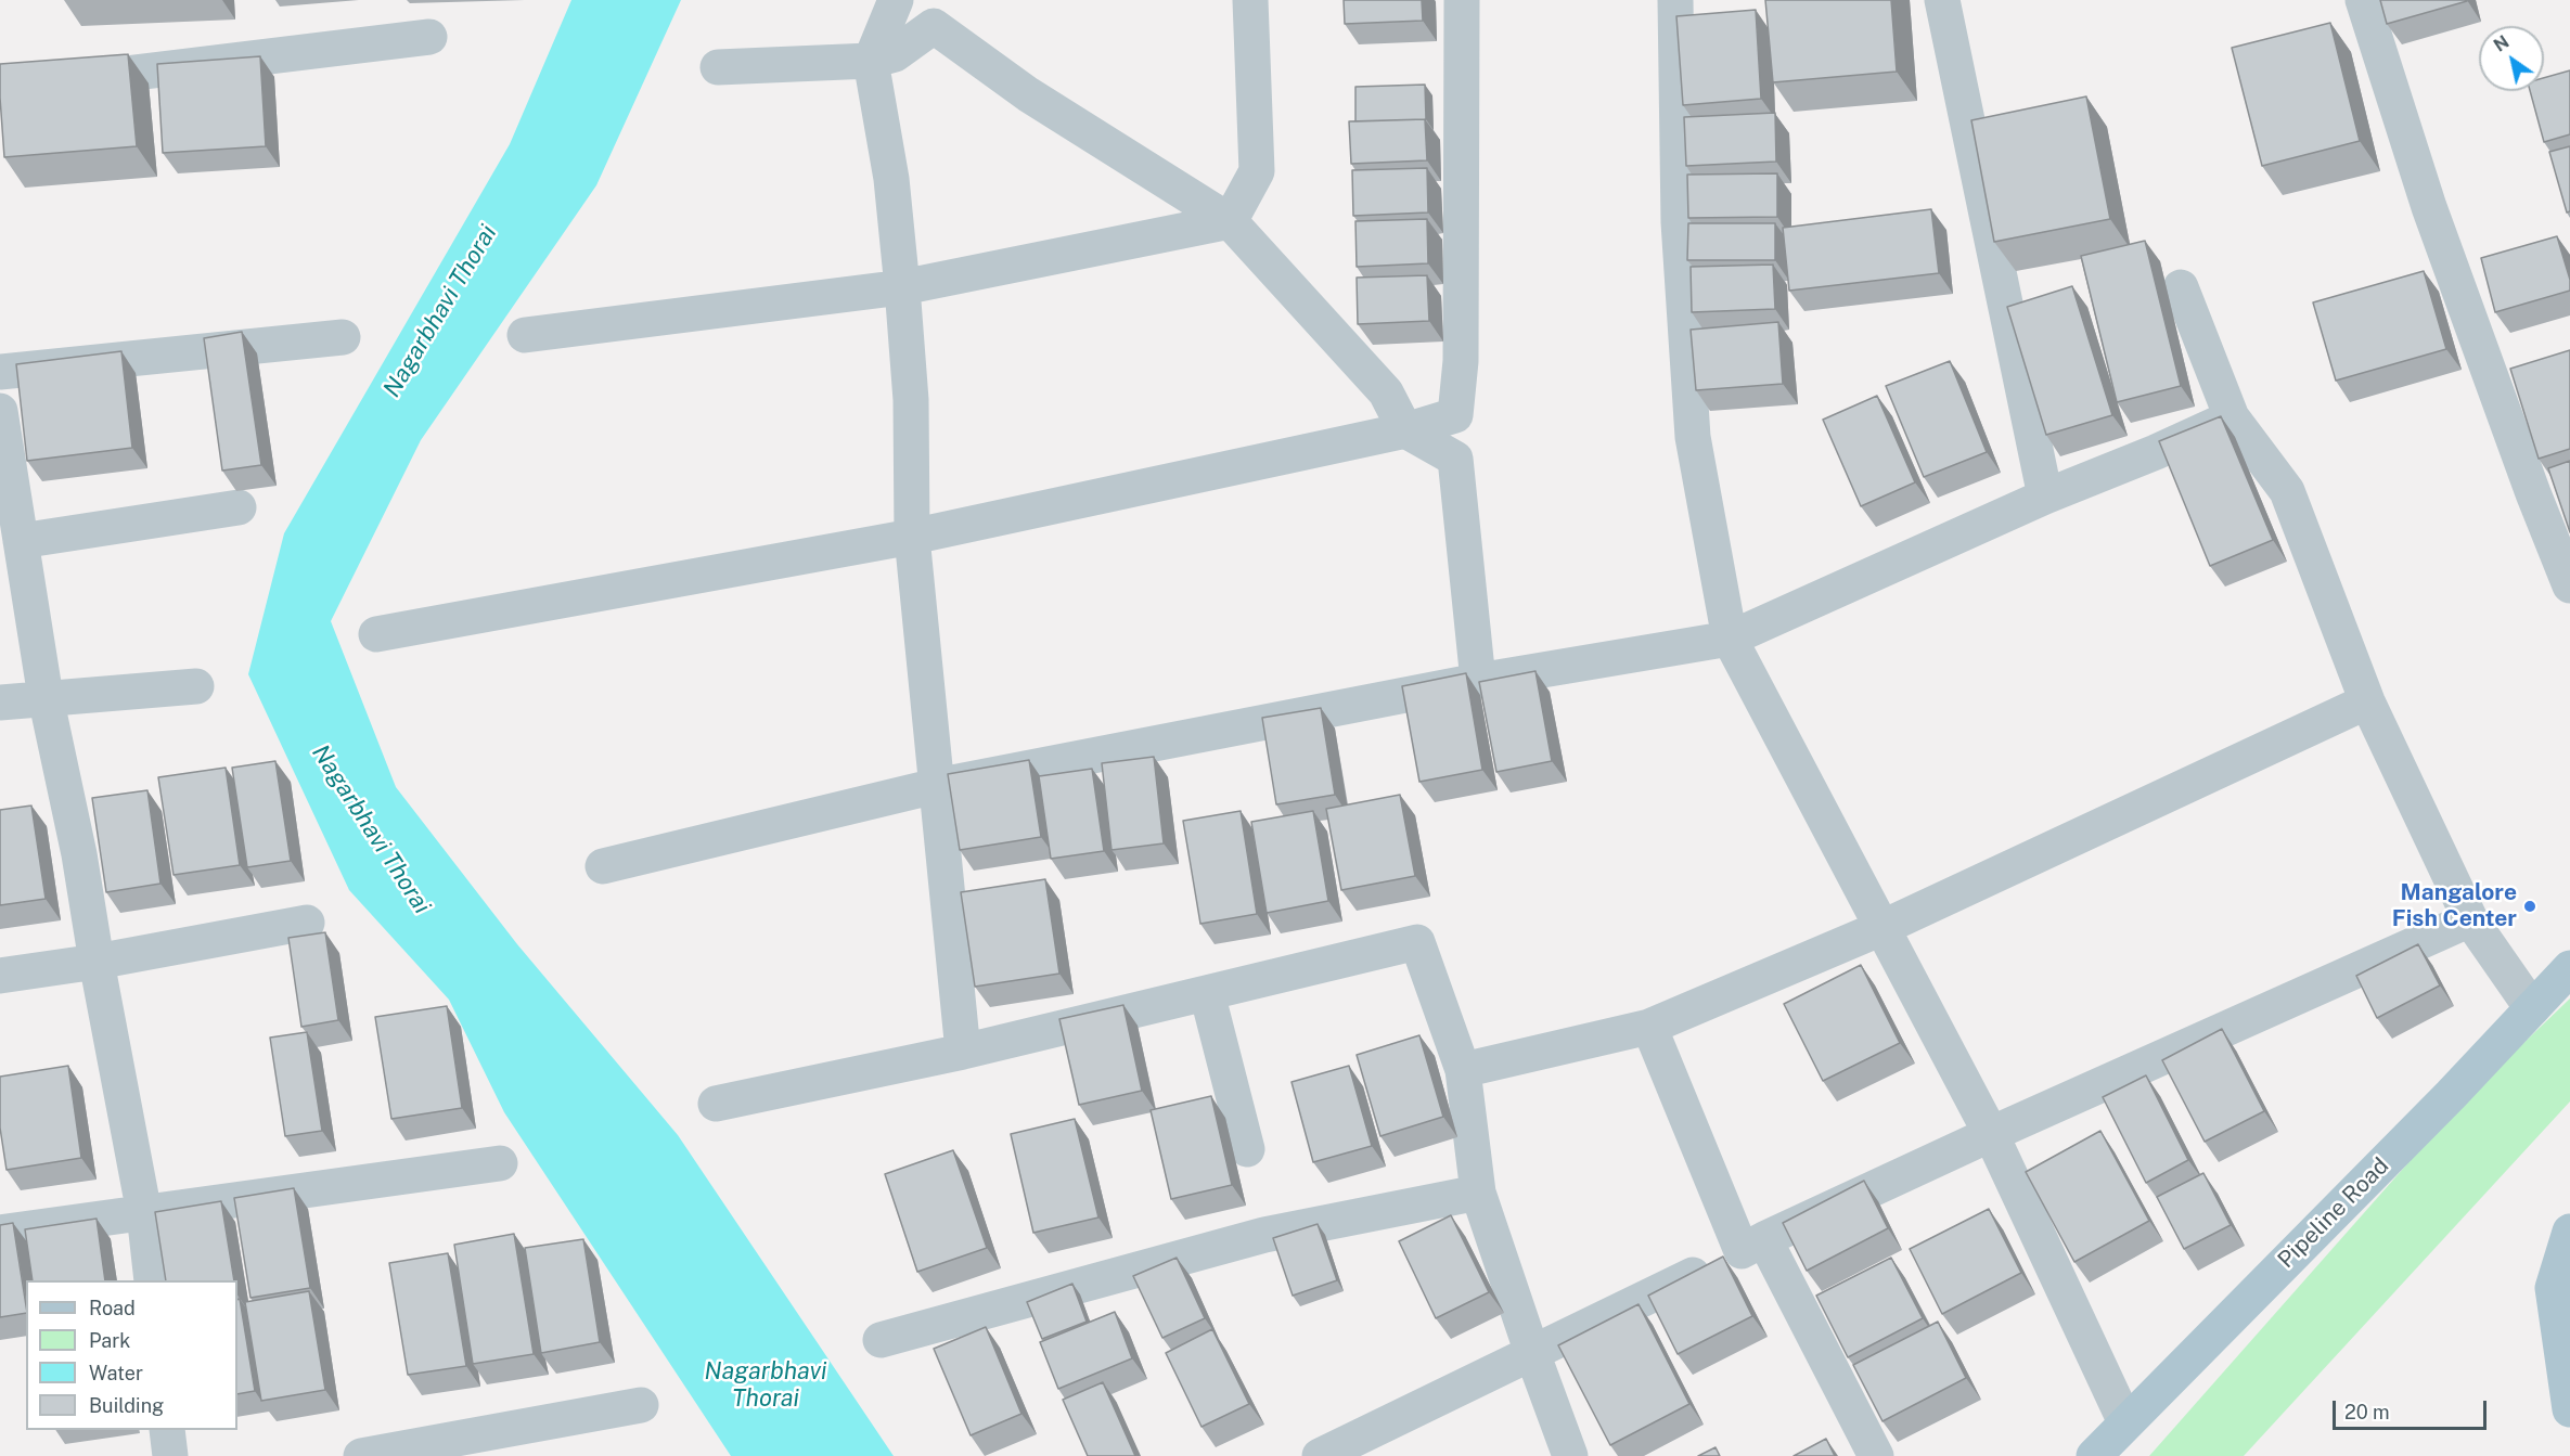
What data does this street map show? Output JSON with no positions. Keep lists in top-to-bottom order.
{
  "streets": {
    "main road": ["Pipeline Road"]
  },
  "water": ["Nagarbhavi Thorai"],
  "places": ["Mangalore Fish Center"],
  "legend": [
    "Road",
    "Park",
    "Water",
    "Building"
  ],
  "scale_bar": "20 m",
  "north": "top left"
}
